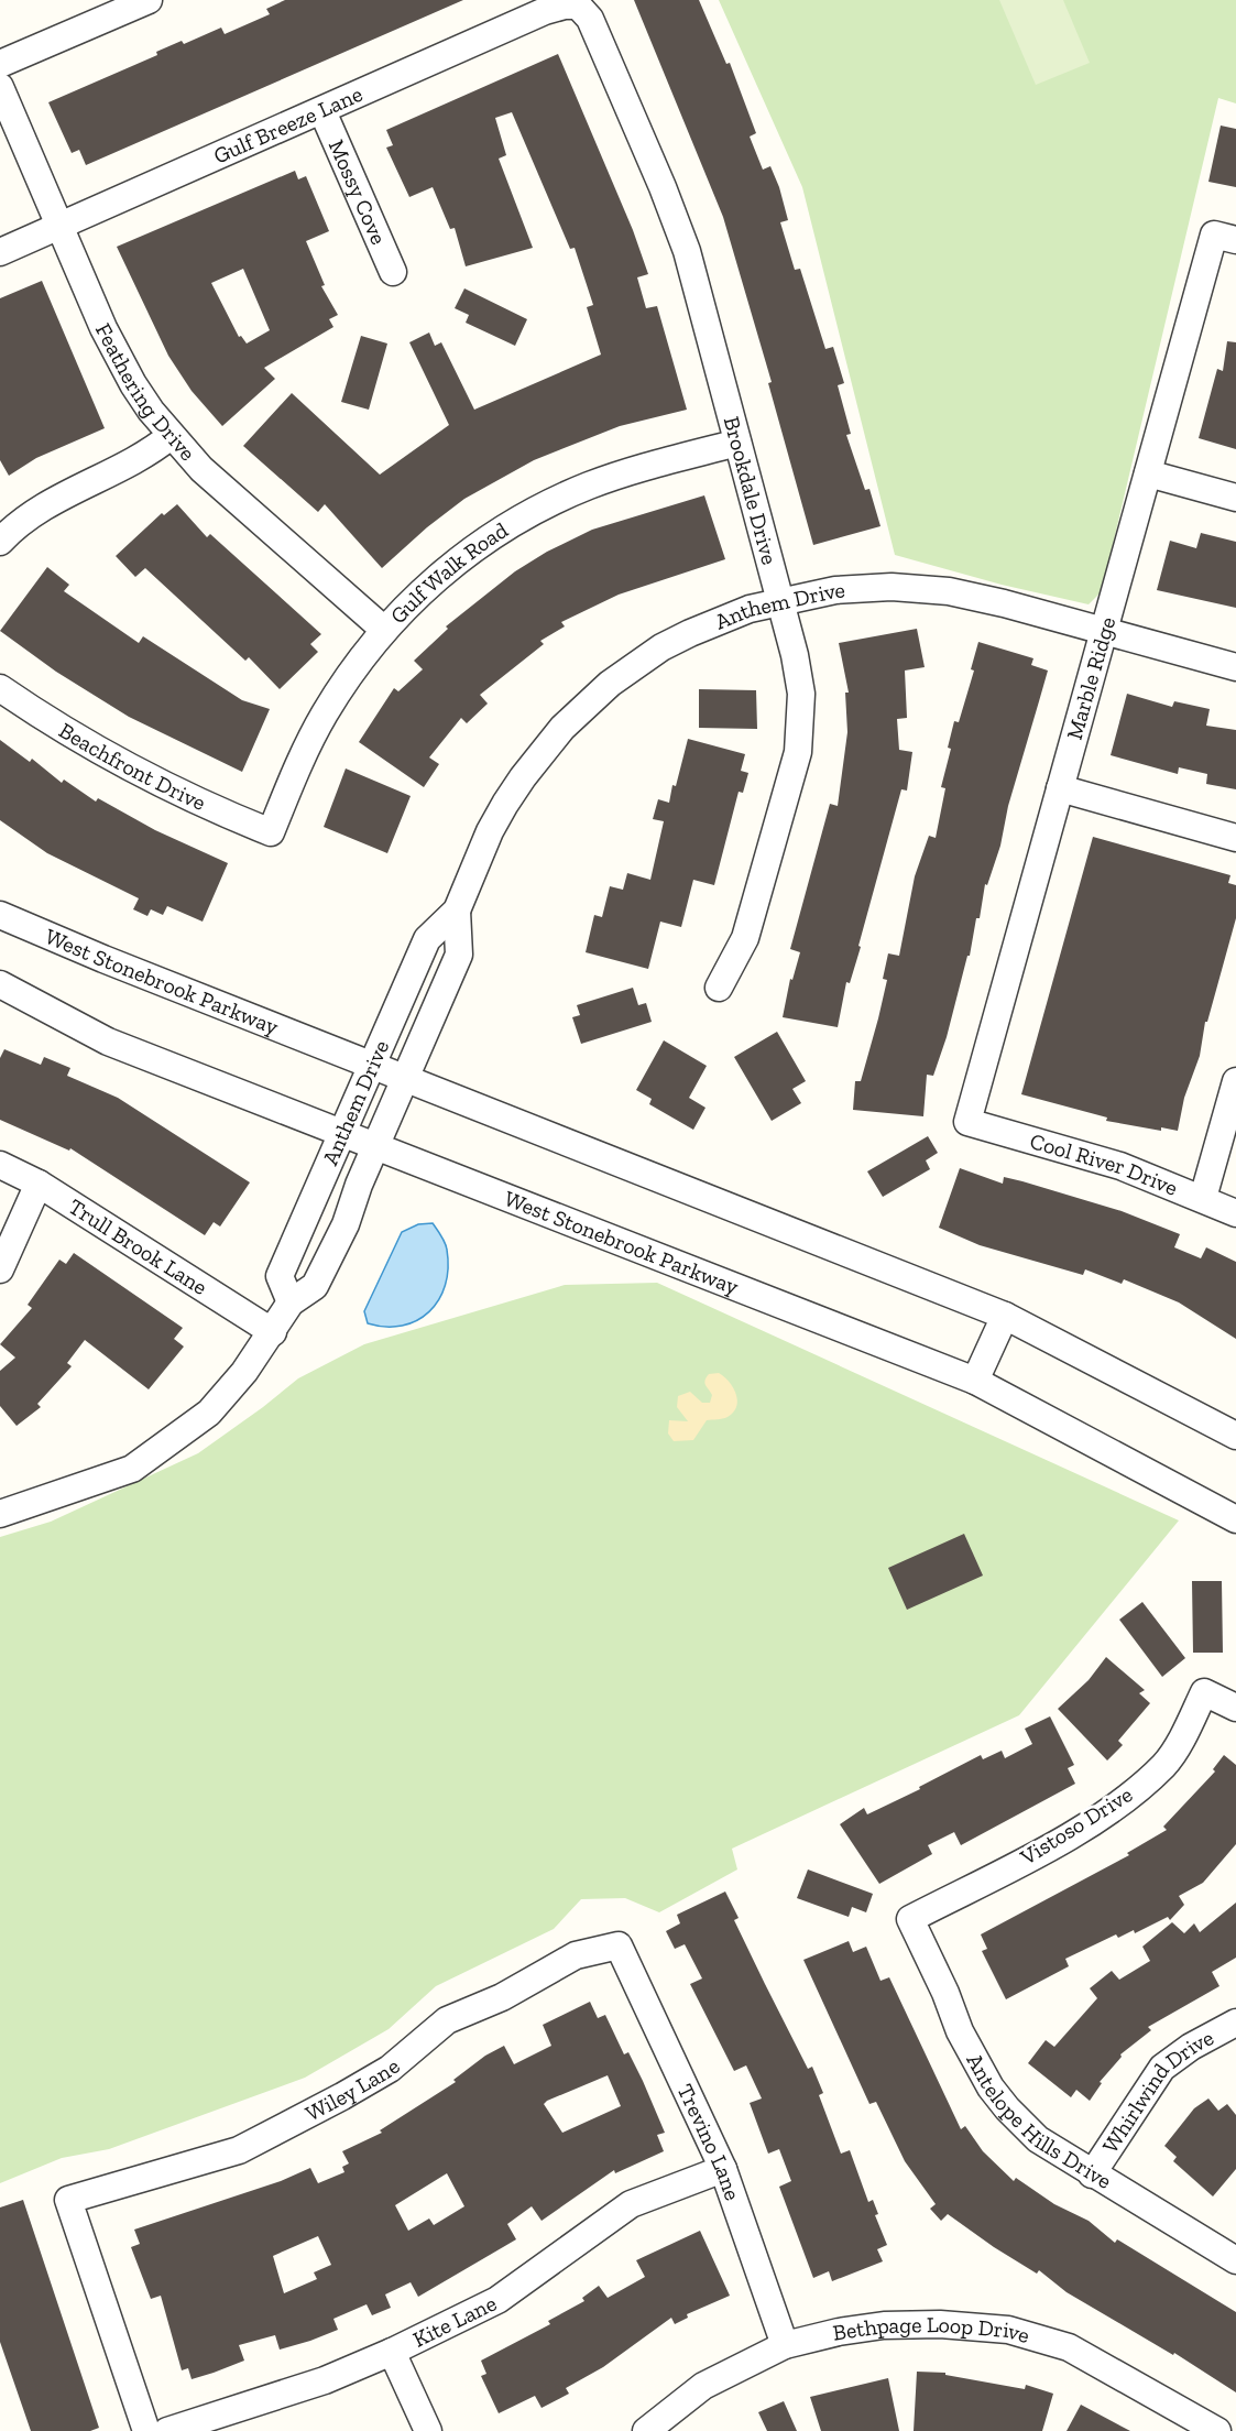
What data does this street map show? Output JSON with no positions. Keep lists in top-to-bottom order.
{
  "streets": {
    "street": [
      "Gulf Breeze Lane",
      "Mossy Cove",
      "Feathering Drive",
      "Brookdale Drive",
      "Gulf Walk Road",
      "Anthem Drive",
      "Marble Ridge",
      "Beachfront Drive",
      "West Stonebrook Parkway",
      "Cool River Drive",
      "Trull Brook Lane",
      "Vistoso Drive",
      "Wiley Lane",
      "Whirlwind Drive",
      "Antelope Hills Drive",
      "Trevino Lane",
      "Kite Lane",
      "Bethpage Loop Drive"
    ]
  },
  "crossings": [
    ["Gulf Breeze Lane", "Mossy Cove"],
    ["Gulf Breeze Lane", "Feathering Drive"],
    ["Gulf Breeze Lane", "Brookdale Drive"],
    ["Feathering Drive", "Gulf Walk Road"],
    ["Brookdale Drive", "Gulf Walk Road"],
    ["Brookdale Drive", "Anthem Drive"],
    ["Gulf Walk Road", "Beachfront Drive"],
    ["Anthem Drive", "Marble Ridge"],
    ["Anthem Drive", "West Stonebrook Parkway"],
    ["Anthem Drive", "Trull Brook Lane"],
    ["Marble Ridge", "Cool River Drive"],
    ["Vistoso Drive", "Antelope Hills Drive"],
    ["Wiley Lane", "Trevino Lane"],
    ["Whirlwind Drive", "Antelope Hills Drive"],
    ["Trevino Lane", "Kite Lane"],
    ["Trevino Lane", "Bethpage Loop Drive"]
  ]
}
